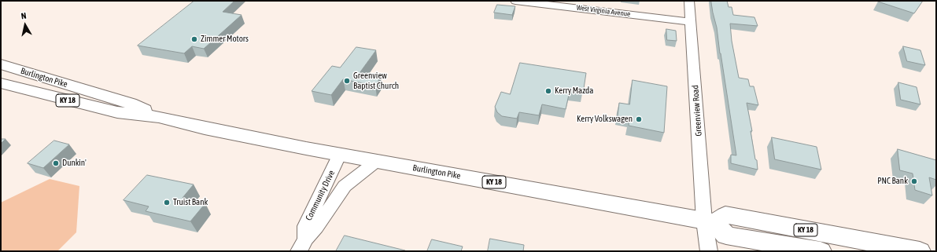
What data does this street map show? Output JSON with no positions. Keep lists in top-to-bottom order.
{
  "streets": {
    "main road": ["Burlington Pike", "KY 18"],
    "street": ["West Virginia Avenue", "Greenview Road", "Community Drive"]
  },
  "crossings": [
    ["West Virginia Avenue", "Greenview Road"],
    ["Burlington Pike", "KY 18"],
    ["Burlington Pike", "Greenview Road"],
    ["Burlington Pike", "Community Drive"],
    ["KY 18", "Greenview Road"]
  ],
  "places": [
    "Zimmer Motors",
    "Greenview Baptist Church",
    "Kerry Mazda",
    "Kerry Volkswagen",
    "Dunkin'",
    "PNC Bank",
    "Truist Bank"
  ],
  "north": "top"
}
